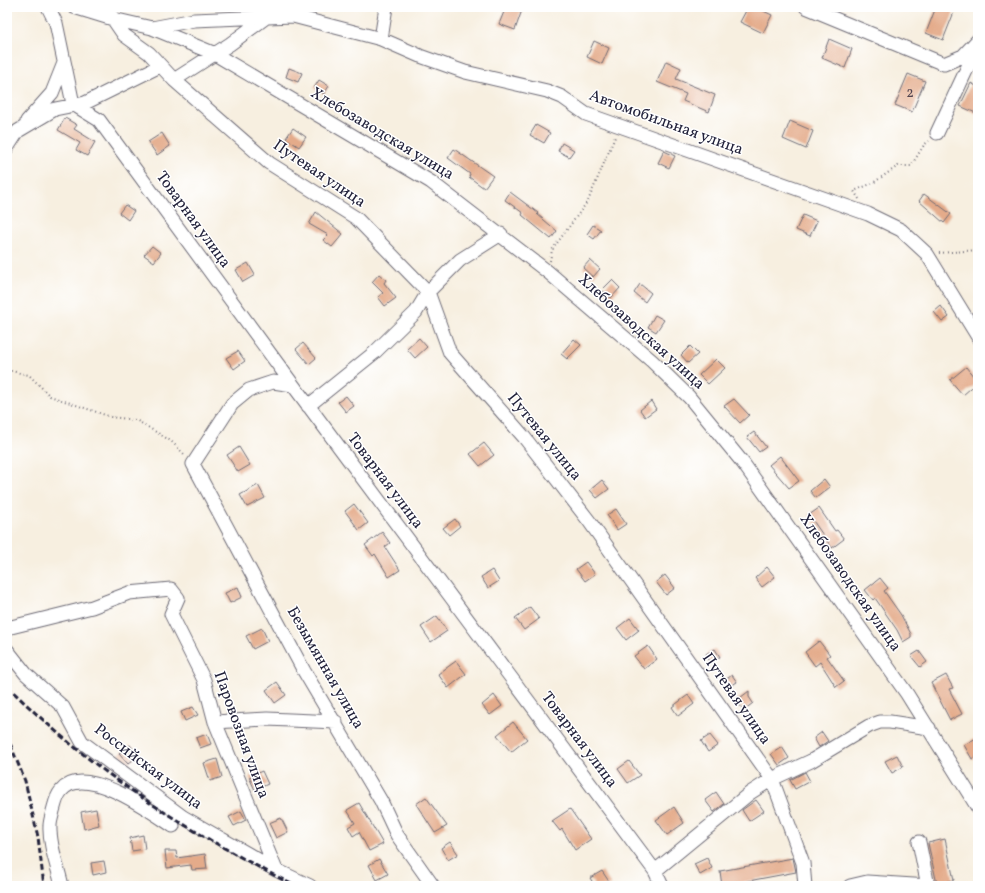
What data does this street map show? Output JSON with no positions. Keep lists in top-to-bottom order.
{
  "streets": {
    "street": [
      "Автомобильная улица",
      "Хлебозаводская улица",
      "Путевая улица",
      "Товарная улица",
      "Безымянная улица",
      "Паровозная улица",
      "Российская улица"
    ]
  },
  "crossings": [
    ["Автомобильная улица", "Хлебозаводская улица"],
    ["Паровозная улица", "Российская улица"]
  ],
  "house_numbers": ["2"]
}
